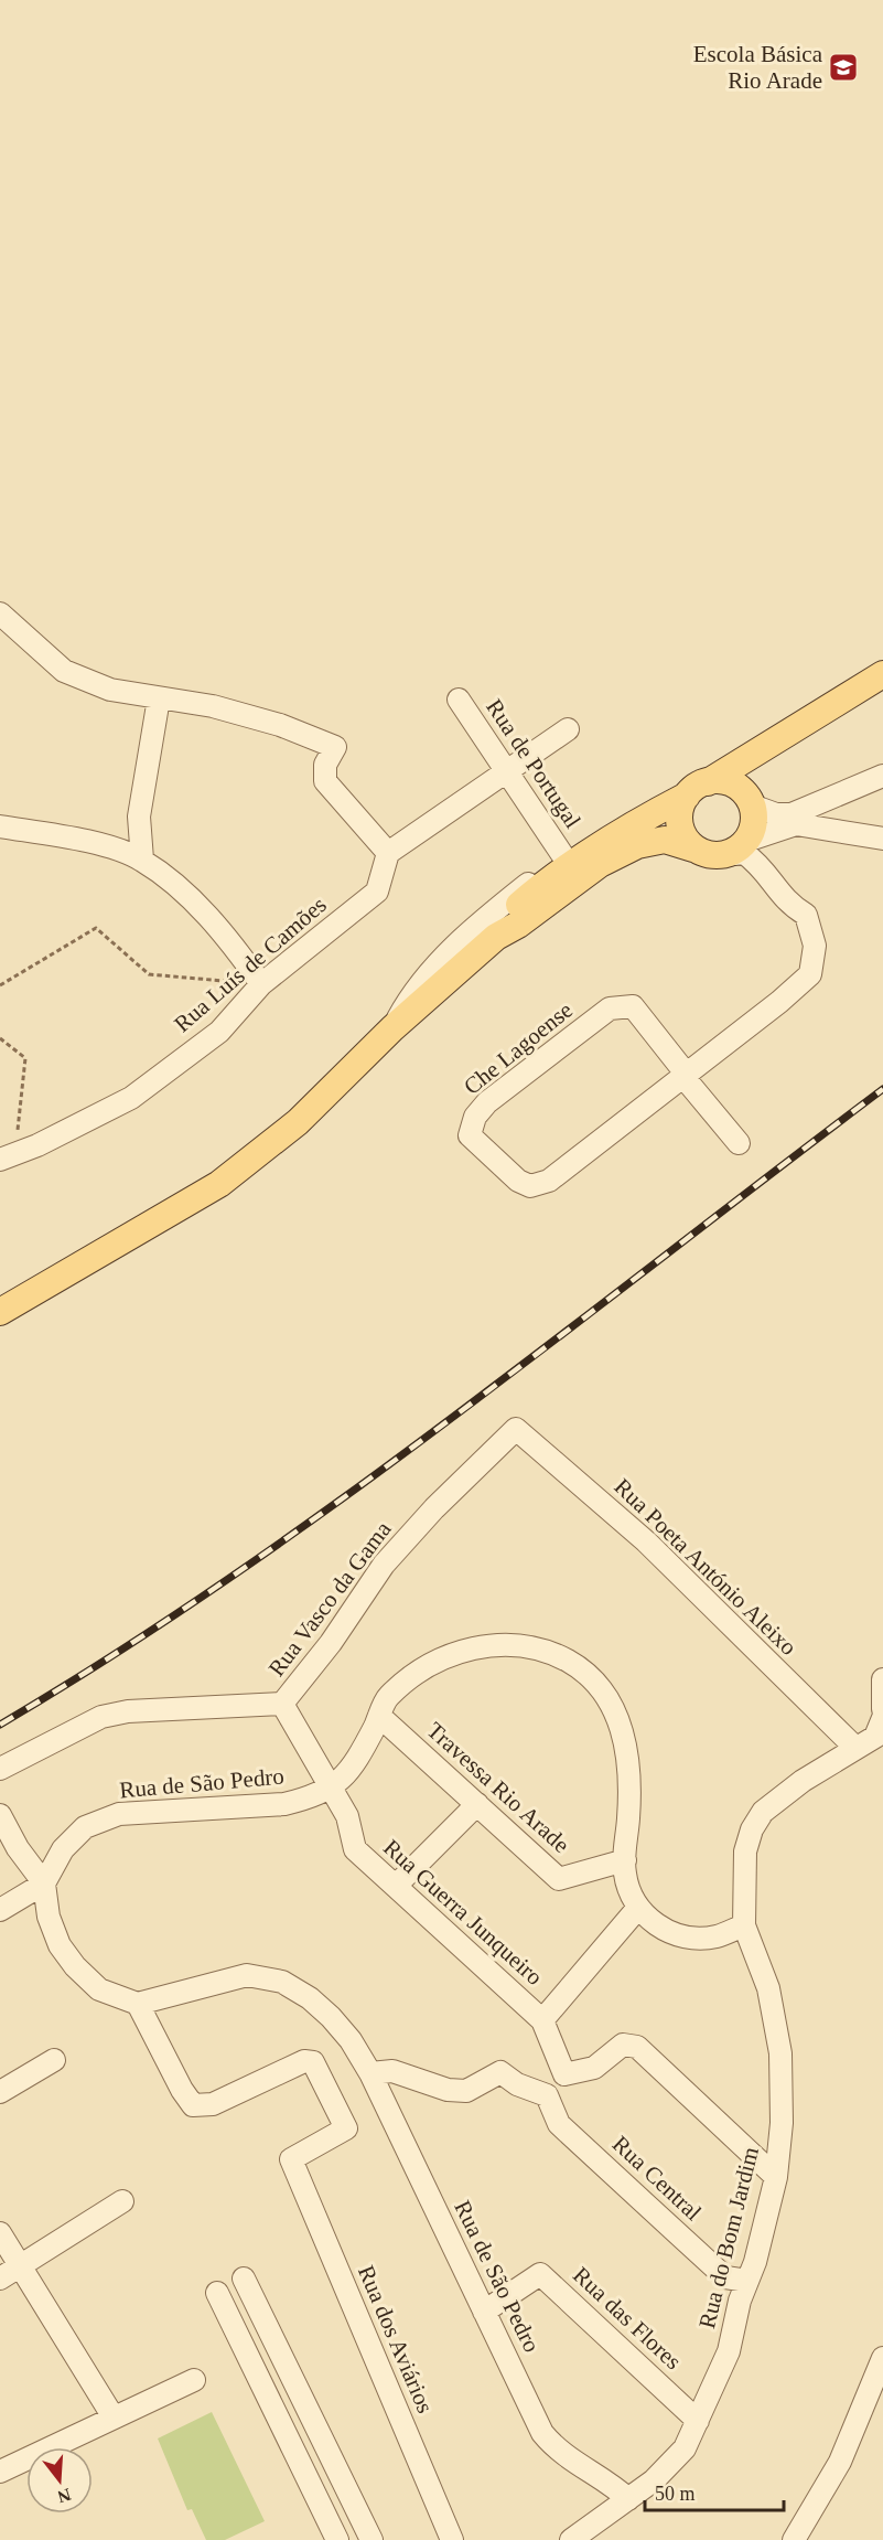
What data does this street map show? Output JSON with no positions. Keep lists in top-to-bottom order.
{
  "streets": {
    "street": [
      "Rua de Portugal",
      "Rua Luís de Camões",
      "Che Lagoense",
      "Rua Poeta António Aleixo",
      "Rua Vasco da Gama",
      "Rua de São Pedro",
      "Travessa Rio Arade",
      "Rua Guerra Junqueiro",
      "Rua Central",
      "Rua do Bom Jardim",
      "Rua das Flores",
      "Rua dos Aviários"
    ]
  },
  "crossings": [
    ["Rua Poeta António Aleixo", "Rua Vasco da Gama"],
    ["Rua Poeta António Aleixo", "Rua do Bom Jardim"],
    ["Rua Vasco da Gama", "Rua Guerra Junqueiro"],
    ["Rua de São Pedro", "Travessa Rio Arade"],
    ["Rua de São Pedro", "Rua Guerra Junqueiro"],
    ["Rua de São Pedro", "Rua do Bom Jardim"],
    ["Rua de São Pedro", "Rua das Flores"],
    ["Rua de São Pedro", "Rua dos Aviários"],
    ["Rua Central", "Rua do Bom Jardim"],
    ["Rua do Bom Jardim", "Rua das Flores"]
  ],
  "places": {
    "school or university": ["Escola Básica Rio Arade"]
  },
  "scale_bar": "50 m",
  "north": "bottom"
}
